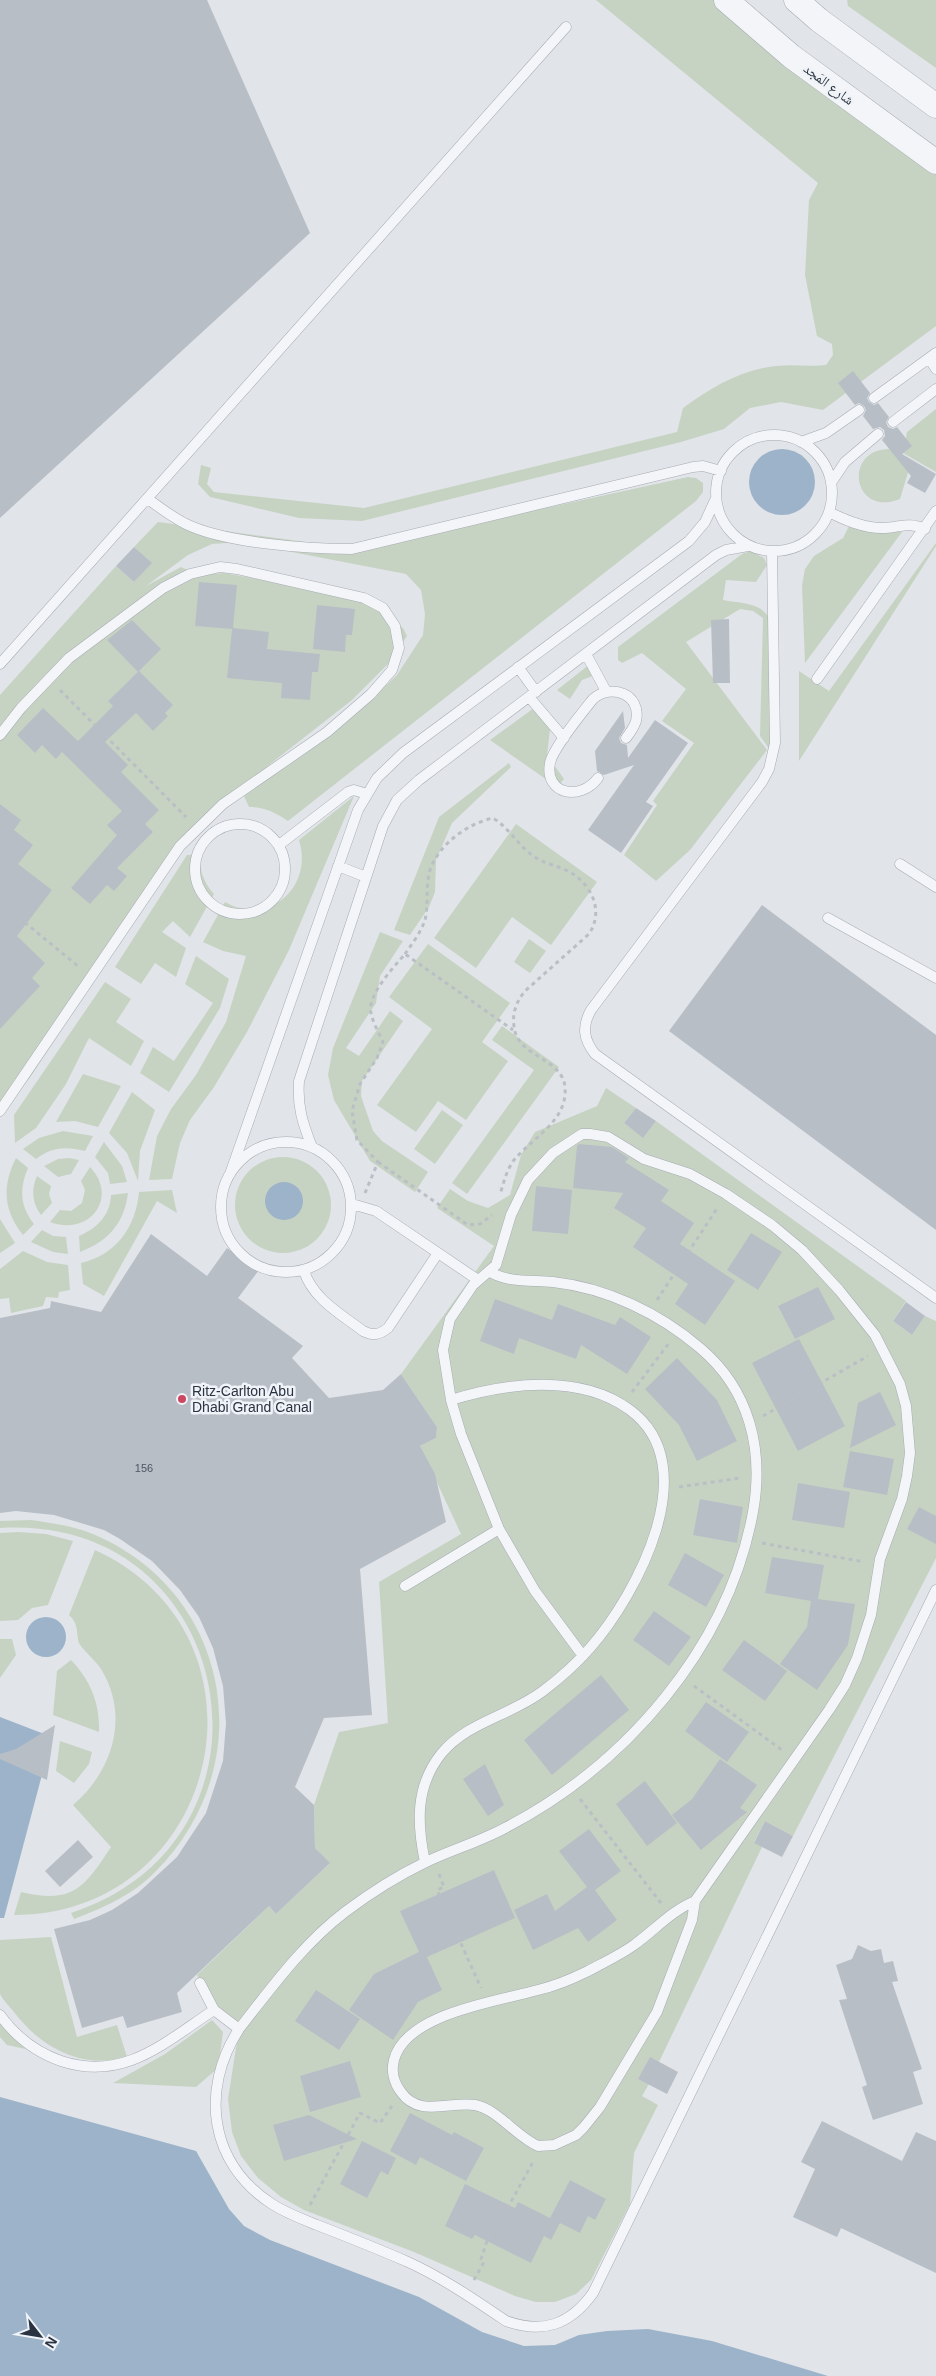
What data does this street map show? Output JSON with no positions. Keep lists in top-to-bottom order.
{
  "streets": {
    "street": ["شارع المَجد"]
  },
  "places": ["Ritz-Carlton Abu Dhabi Grand Canal"],
  "house_numbers": ["156"],
  "north": "bottom right"
}
